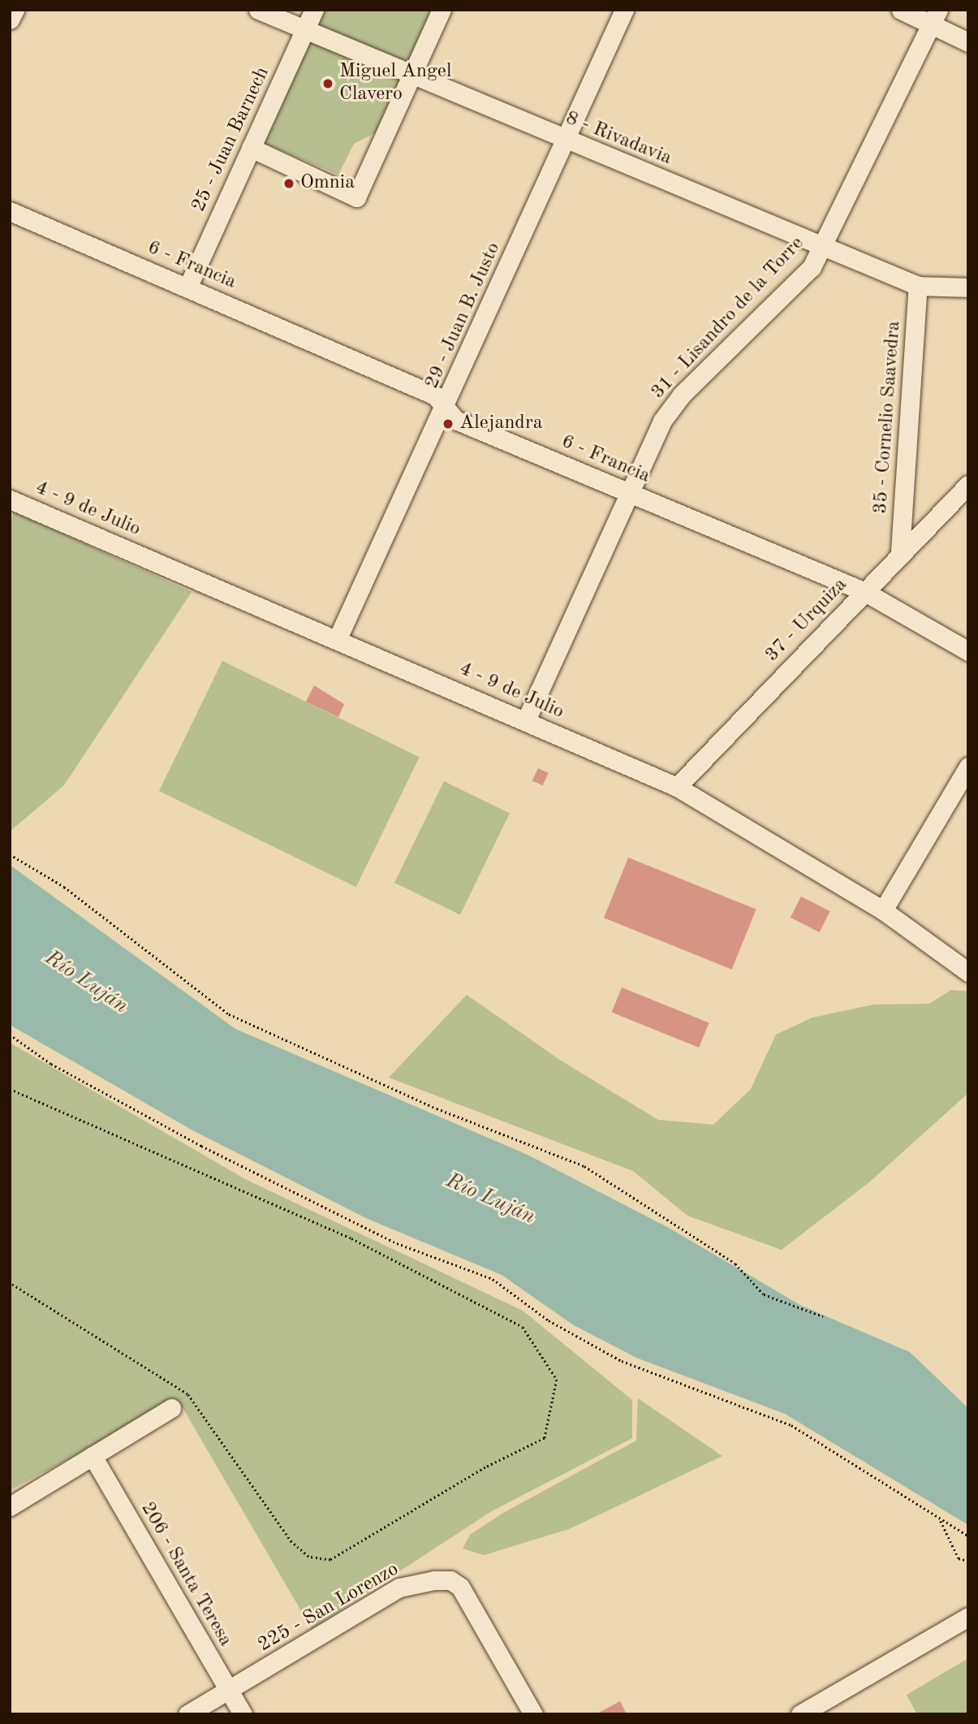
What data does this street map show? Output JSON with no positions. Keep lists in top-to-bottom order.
{
  "streets": {
    "street": [
      "8 - Rivadavia",
      "25 - Juan Barnech",
      "6 - Francia",
      "29 - Juan B. Justo",
      "31 - Lisandro de la Torre",
      "35 - Cornelio Saavedra",
      "4 - 9 de Julio",
      "37 - Urquiza",
      "206 - Santa Teresa",
      "225 - San Lorenzo"
    ]
  },
  "crossings": [
    ["8 - Rivadavia", "25 - Juan Barnech"],
    ["8 - Rivadavia", "29 - Juan B. Justo"],
    ["8 - Rivadavia", "31 - Lisandro de la Torre"],
    ["8 - Rivadavia", "35 - Cornelio Saavedra"],
    ["25 - Juan Barnech", "6 - Francia"],
    ["6 - Francia", "29 - Juan B. Justo"],
    ["6 - Francia", "31 - Lisandro de la Torre"],
    ["6 - Francia", "37 - Urquiza"],
    ["29 - Juan B. Justo", "4 - 9 de Julio"],
    ["31 - Lisandro de la Torre", "4 - 9 de Julio"],
    ["35 - Cornelio Saavedra", "37 - Urquiza"],
    ["4 - 9 de Julio", "37 - Urquiza"],
    ["206 - Santa Teresa", "225 - San Lorenzo"]
  ],
  "water": ["Río Luján"],
  "places": ["Miguel Angel Clavero", "Omnia", "Alejandra"]
}
